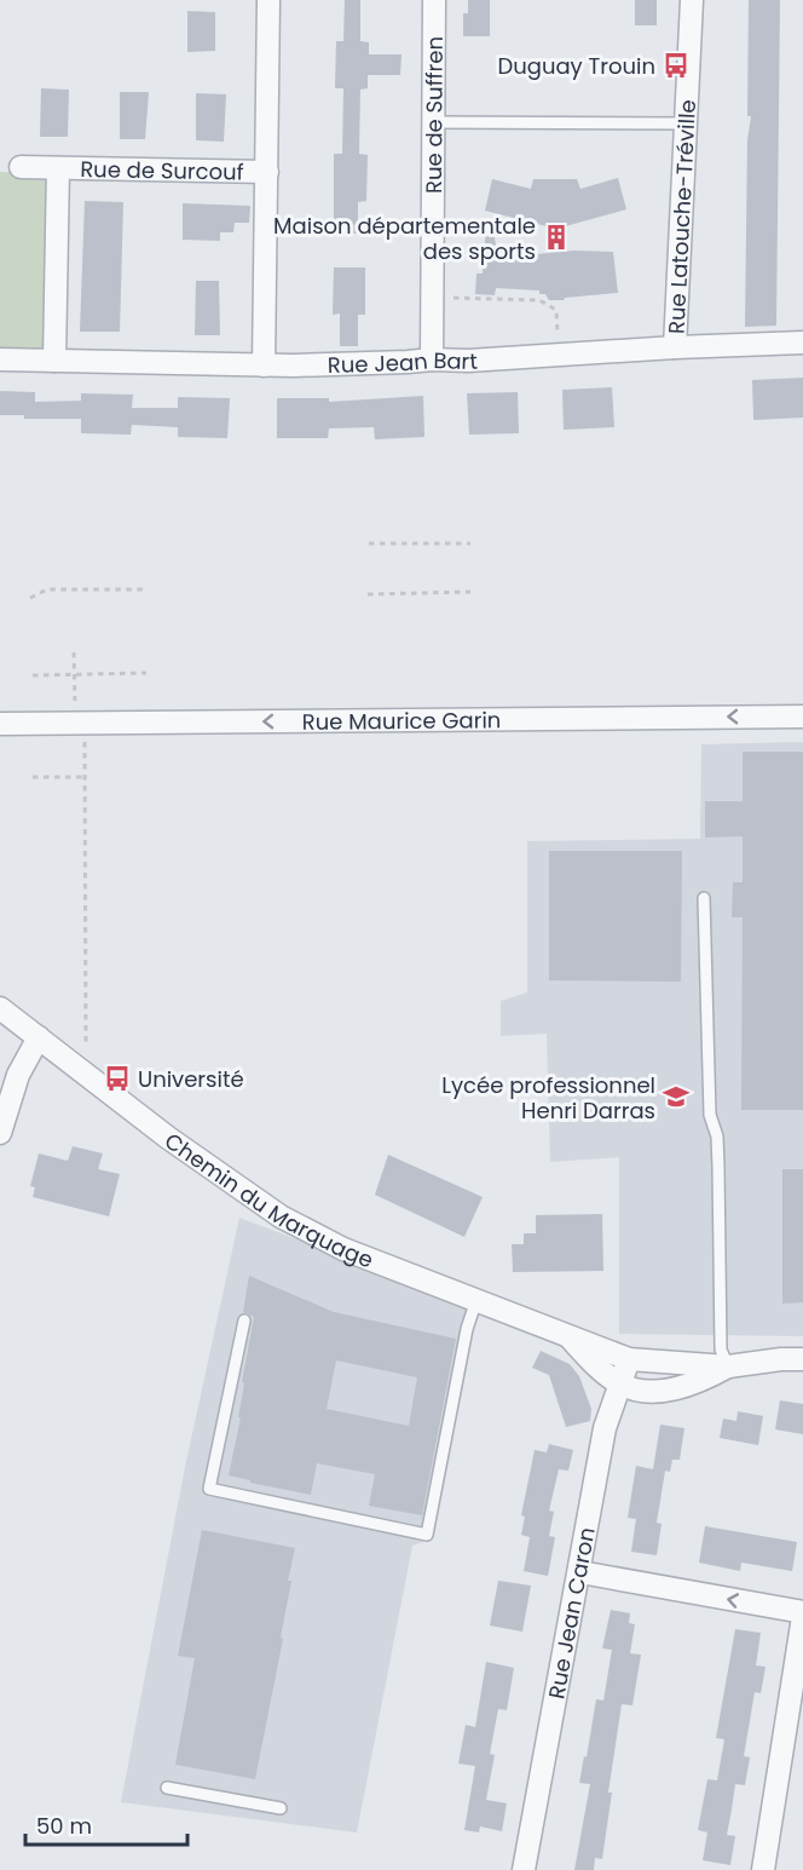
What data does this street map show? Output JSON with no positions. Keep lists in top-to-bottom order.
{
  "streets": {
    "street": [
      "Rue de Suffren",
      "Rue de Surcouf",
      "Rue Latouche-Tréville",
      "Rue Jean Bart",
      "Rue Maurice Garin",
      "Chemin du Marquage",
      "Rue Jean Caron"
    ]
  },
  "crossings": [
    ["Rue de Suffren", "Rue Jean Bart"],
    ["Rue Latouche-Tréville", "Rue Jean Bart"],
    ["Chemin du Marquage", "Rue Jean Caron"]
  ],
  "one_way": ["Rue Maurice Garin"],
  "places": {
    "bus stop": ["Duguay Trouin", "Université"],
    "building": ["Maison départementale des sports"],
    "school or university": ["Lycée professionnel Henri Darras"]
  },
  "scale_bar": "50 m"
}
